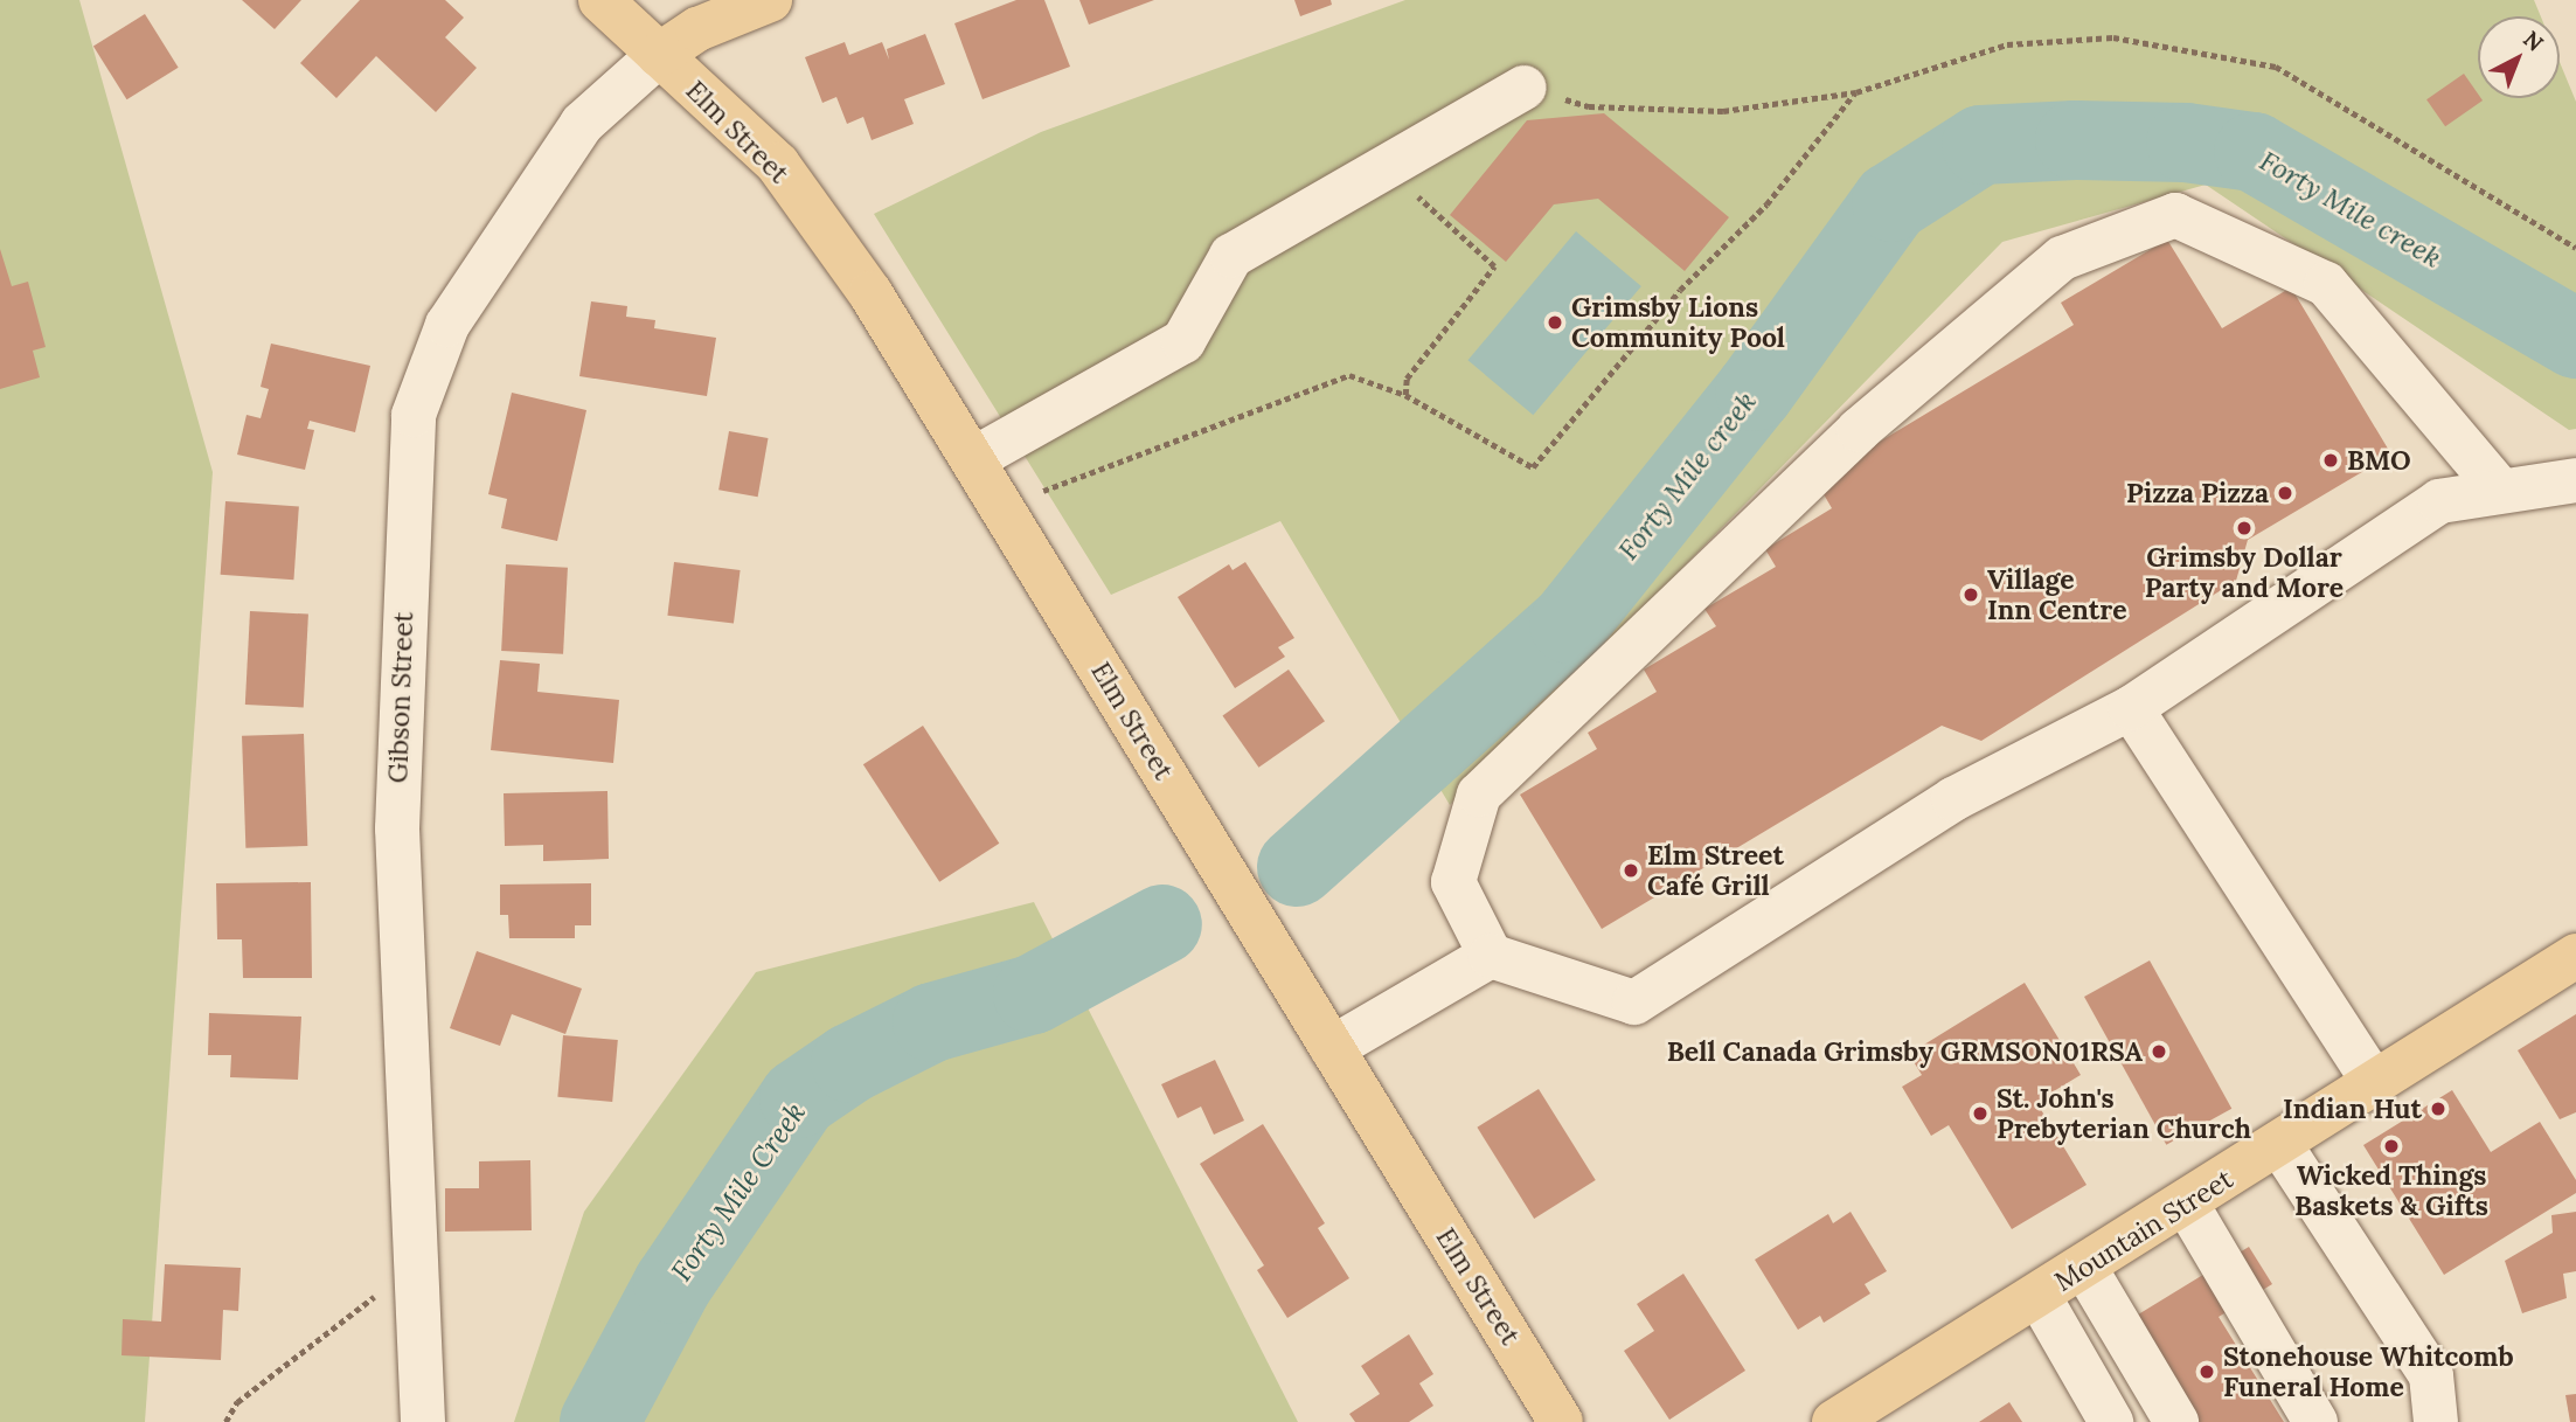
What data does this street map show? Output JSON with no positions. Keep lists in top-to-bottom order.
{
  "streets": {
    "main road": ["Elm Street", "Mountain Street"],
    "street": ["Gibson Street"]
  },
  "crossings": [
    ["Elm Street", "Gibson Street"]
  ],
  "water": ["Forty Mile creek", "Forty Mile Creek"],
  "places": [
    "Grimsby Lions Community Pool",
    "BMO",
    "Pizza Pizza",
    "Grimsby Dollar Party and More",
    "Village Inn Centre",
    "Elm Street Café Grill",
    "Bell Canada Grimsby GRMSON01RSA",
    "Indian Hut",
    "St. John's Prebyterian Church",
    "Wicked Things Baskets & Gifts",
    "Stonehouse Whitcomb Funeral Home"
  ],
  "north": "top right"
}
